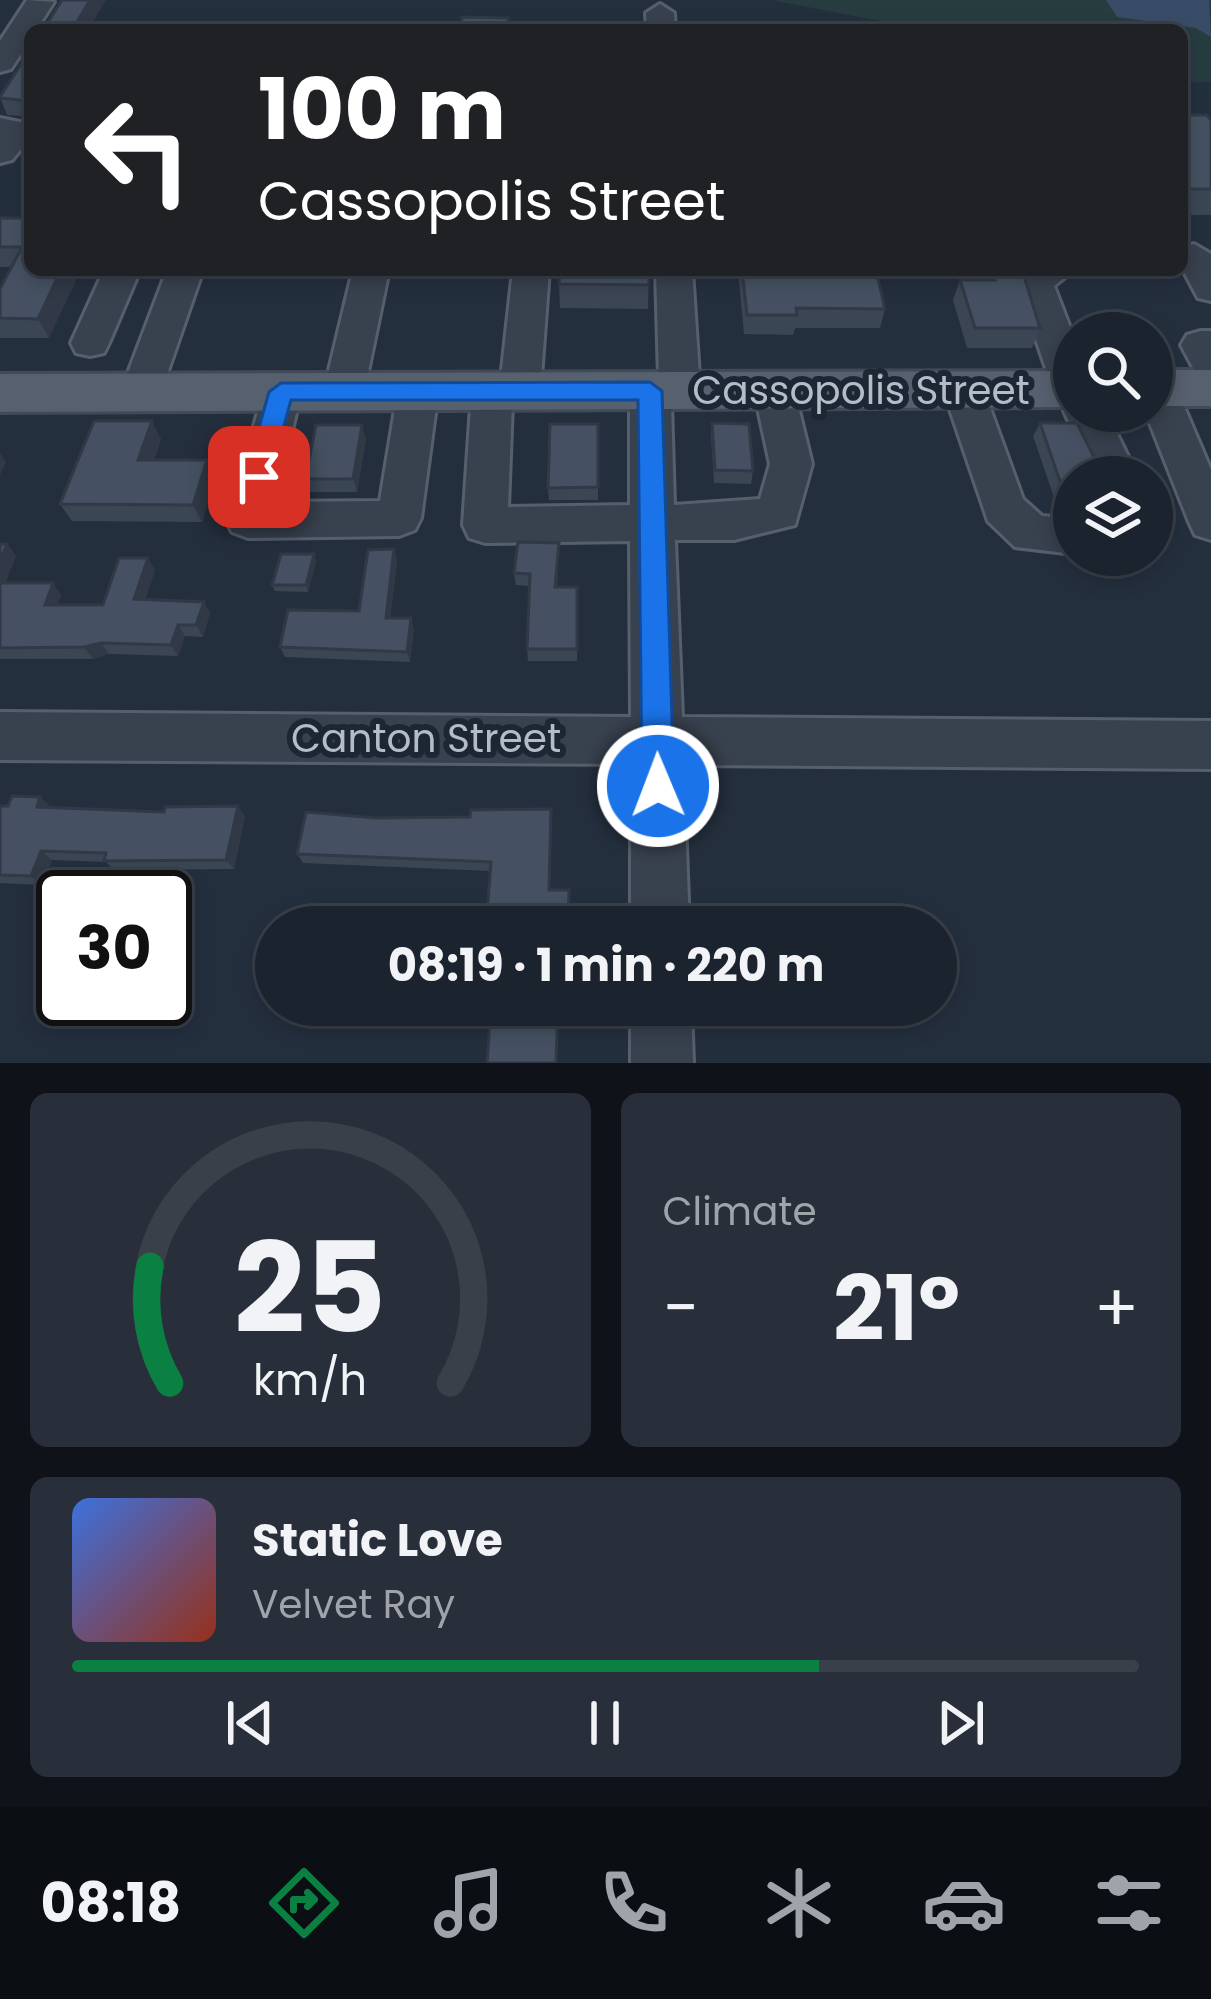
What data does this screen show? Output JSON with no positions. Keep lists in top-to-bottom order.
{
  "streets": {
    "main road": ["Cassopolis Street"],
    "street": ["Canton Street"]
  },
  "page": {
    "turn": ["100 m", "Cassopolis Street"],
    "limit": "30",
    "trip": "08:19 · 1 min · 220 m",
    "tile": "Climate",
    "heat": ["−", "21°", "+"],
    "song": ["Static Love", "Velvet Ray"],
    "tabs": "08:18",
    "gauge": ["25", "km/h"]
  }
}
